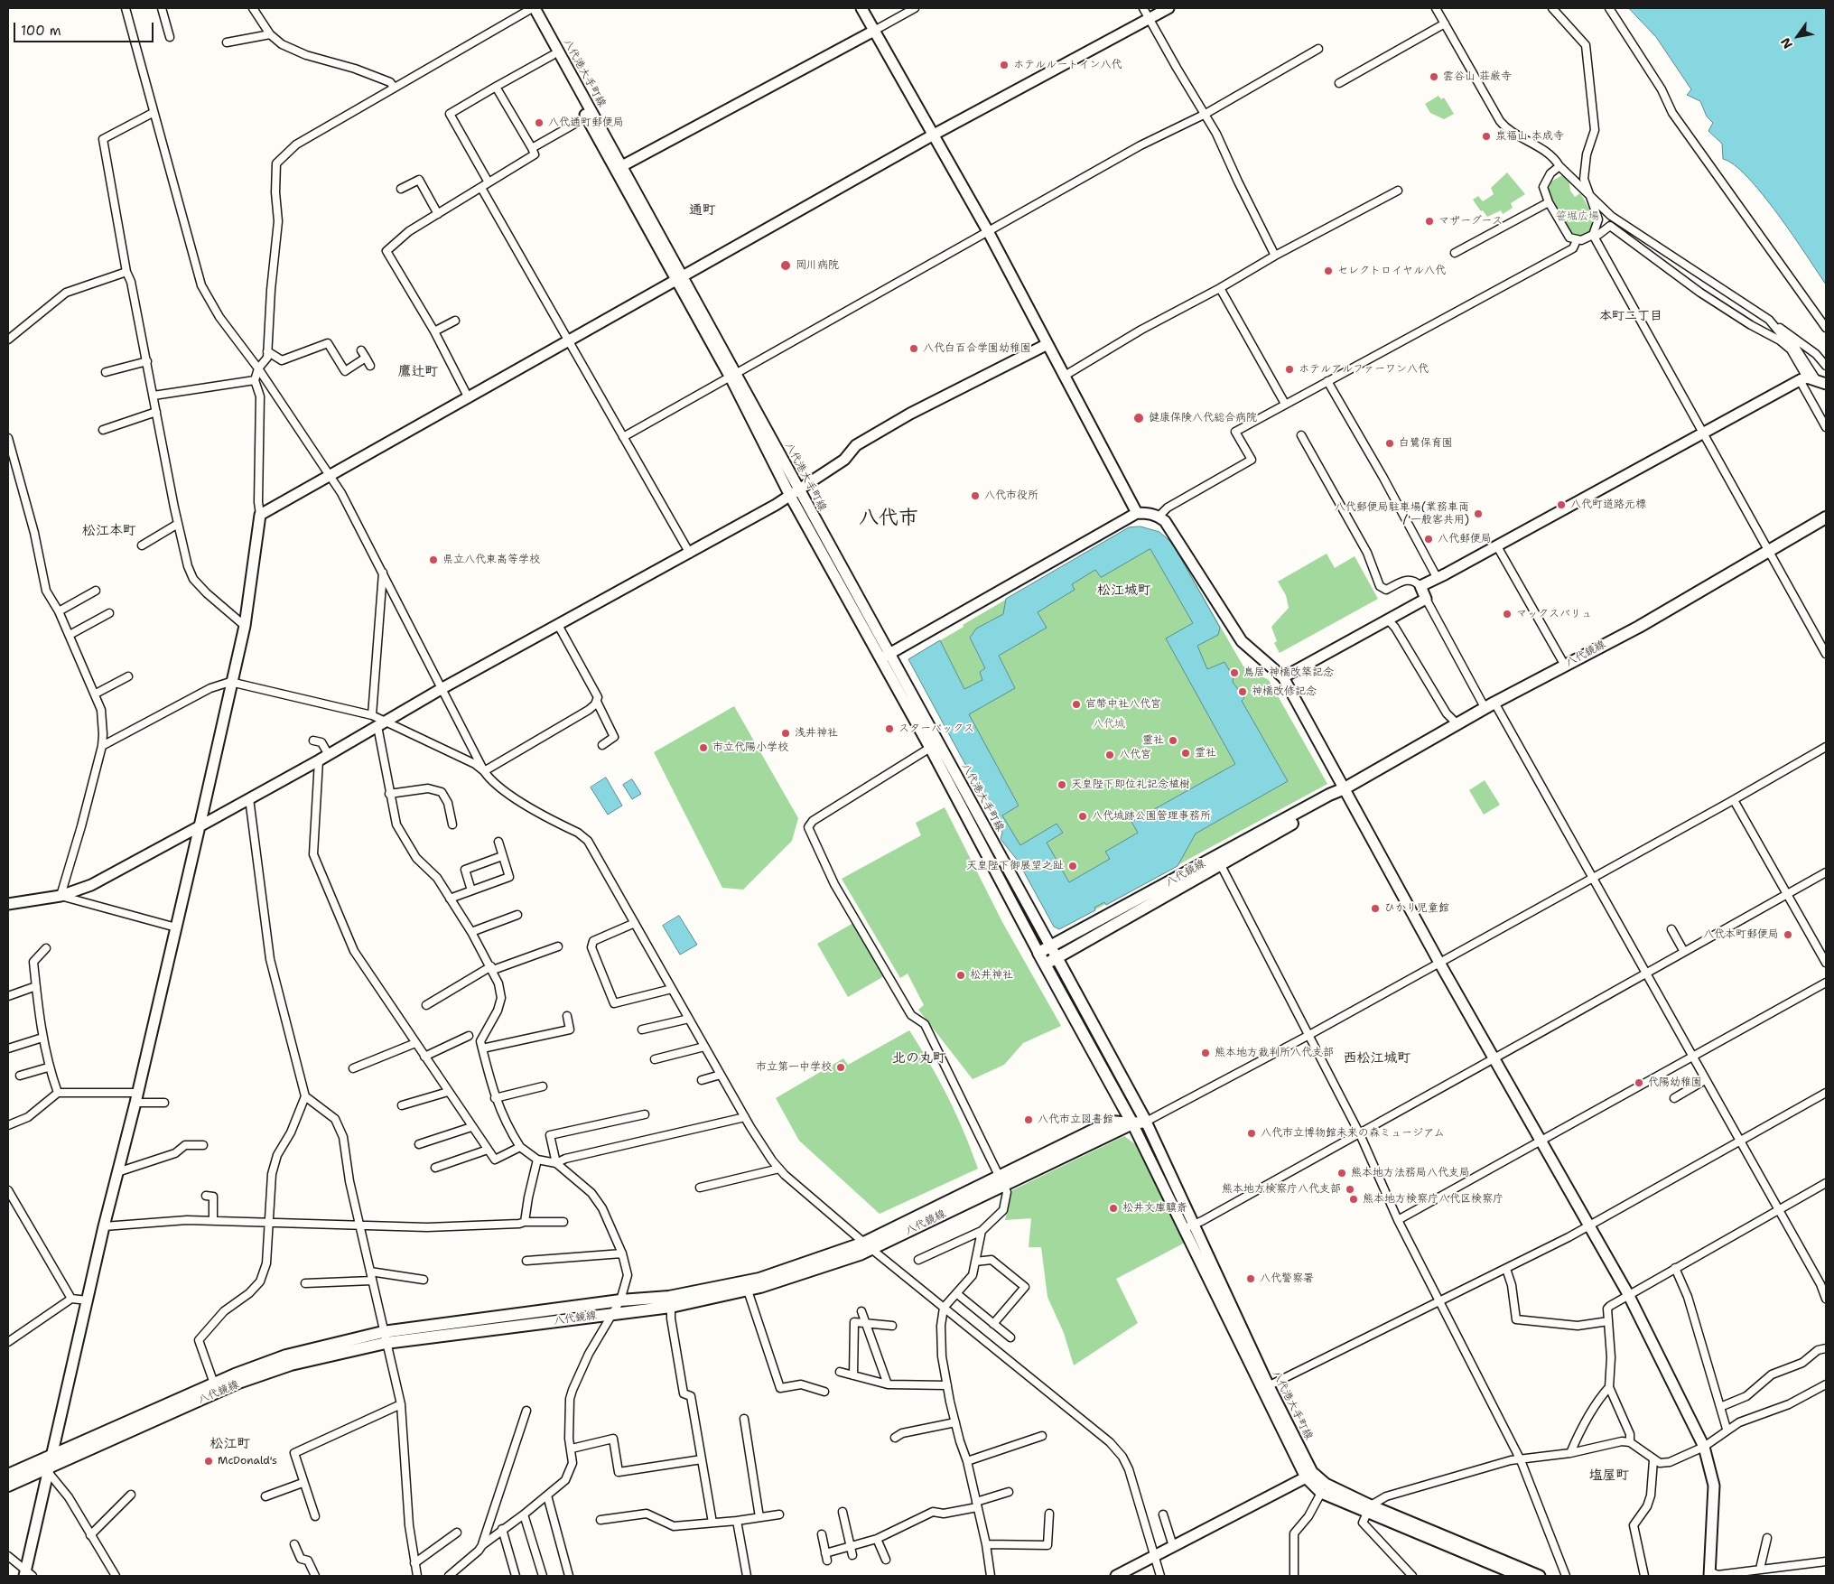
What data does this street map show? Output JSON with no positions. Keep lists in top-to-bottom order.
{
  "streets": {
    "main road": ["八代鏡線"],
    "street": ["八代港大手町線"]
  },
  "crossings": [
    ["八代港大手町線", "八代鏡線"]
  ],
  "districts": [
    "通町",
    "本町二丁目",
    "鷹辻町",
    "八代市",
    "松江本町",
    "松江城町",
    "北の丸町",
    "西松江城町",
    "松江町",
    "塩屋町"
  ],
  "parks": ["笹堀広場", "八代城"],
  "places": [
    "ホテルルートイン八代",
    "雲谷山 荘厳寺",
    "八代通町郵便局",
    "泉福山 本成寺",
    "マザーグース",
    "岡川病院",
    "セレクトロイヤル八代",
    "八代白百合学園幼稚園",
    "ホテルアルファーワン八代",
    "健康保険八代総合病院",
    "白鷺保育園",
    "八代市役所",
    "八代町道路元標",
    "八代郵便局駐車場(業務車両 / 一般客共用)",
    "八代郵便局",
    "県立八代東高等学校",
    "マックスバリュ",
    "鳥居 神橋改築記念",
    "神橋改修記念",
    "官幣中社八代宮",
    "スターバックス",
    "浅井神社",
    "靈社",
    "市立代陽小学校",
    "霊社",
    "八代宮",
    "天皇陛下即位礼記念植樹",
    "八代城跡公園管理事務所",
    "天皇陛下御展望之趾",
    "ひかり児童館",
    "八代本町郵便局",
    "松井神社",
    "熊本地方裁判所八代支部",
    "市立第一中学校",
    "代陽幼稚園",
    "八代市立図書館",
    "八代市立博物館未来の森ミュージアム",
    "熊本地方法務局八代支局",
    "熊本地方検察庁八代支部",
    "熊本地方検察庁八代区検察庁",
    "松井文庫驥斎",
    "八代警察署",
    "McDonald's"
  ],
  "scale_bar": "100 m",
  "north": "bottom left"
}
